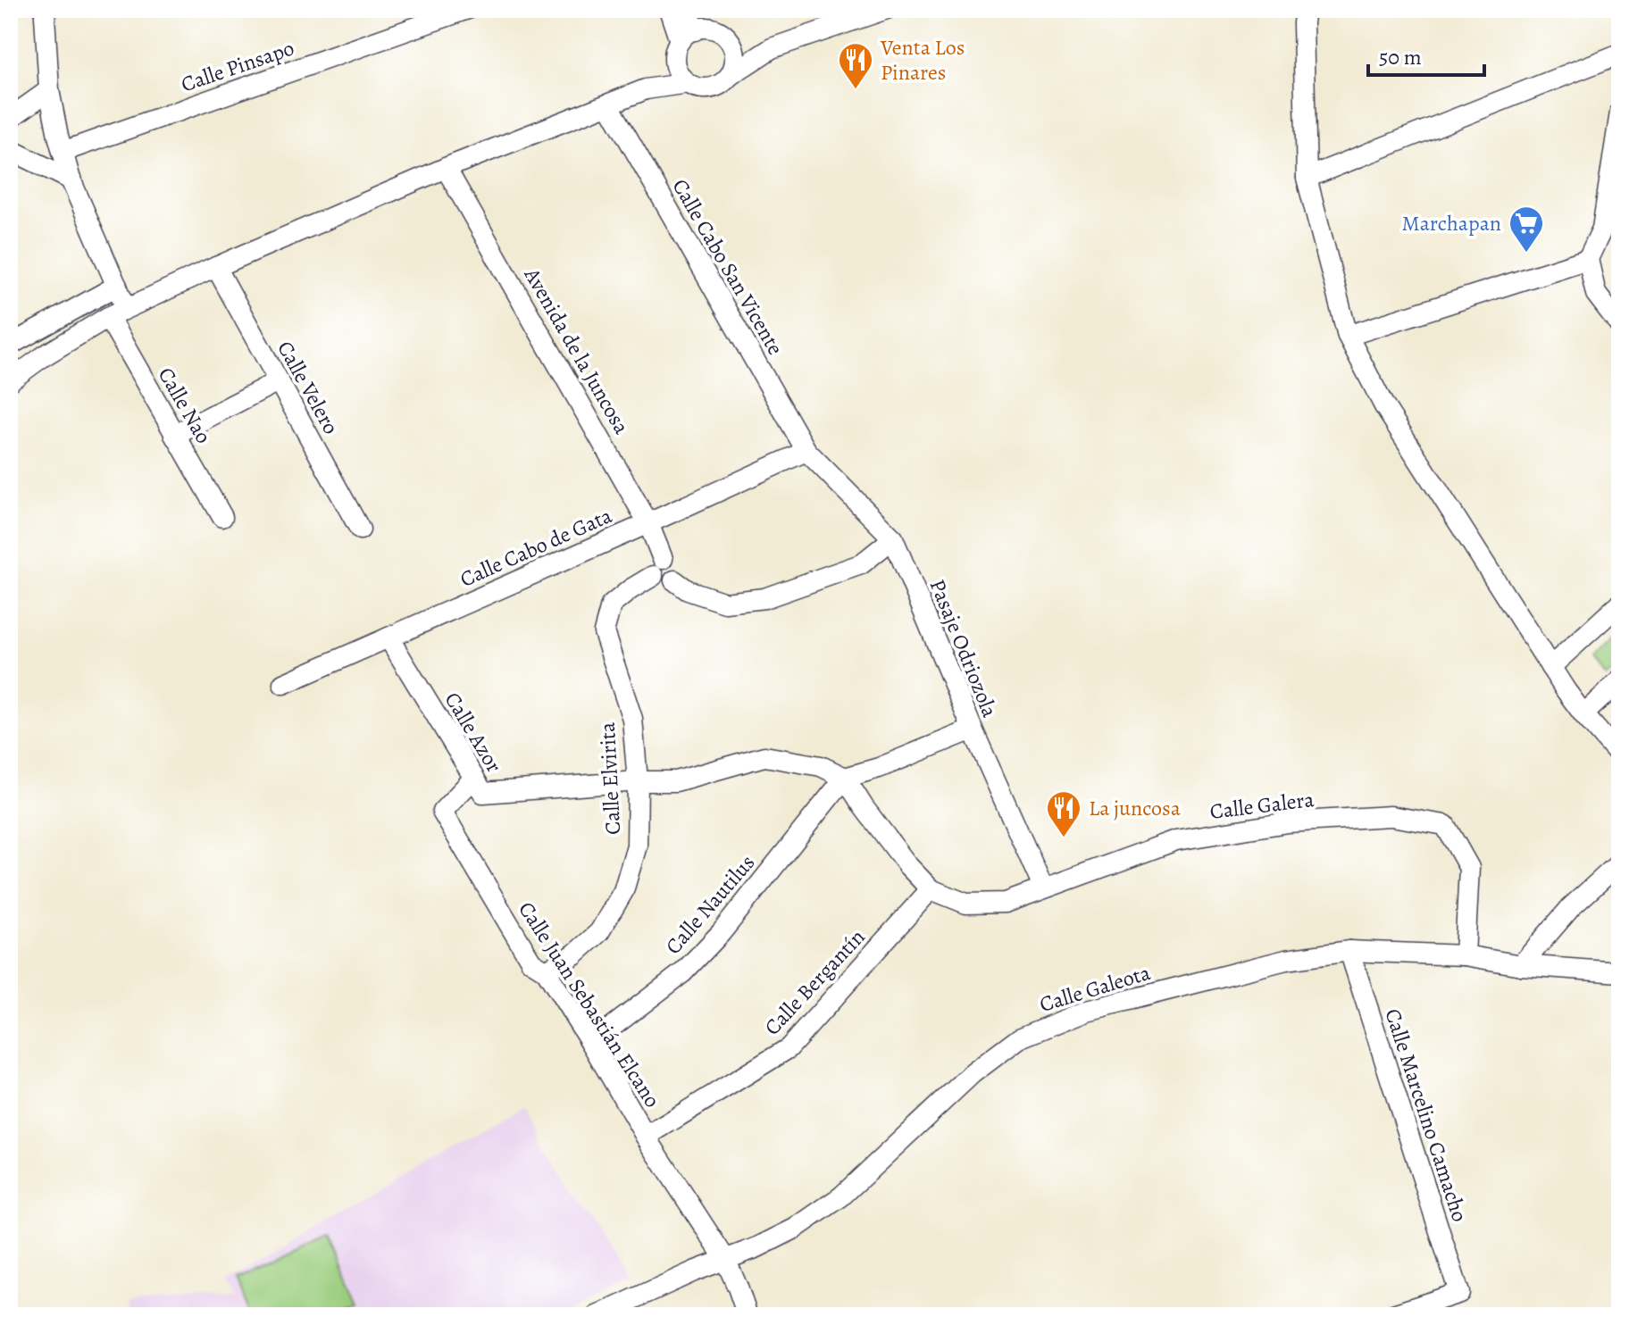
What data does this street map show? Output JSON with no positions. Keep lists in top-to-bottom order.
{
  "streets": {
    "street": [
      "Calle Pinsapo",
      "Calle Cabo San Vicente",
      "Avenida de la Juncosa",
      "Calle Velero",
      "Calle Nao",
      "Calle Cabo de Gata",
      "Pasaje Odriozola",
      "Calle Azor",
      "Calle Elvirita",
      "Calle Galera",
      "Calle Nautilus",
      "Calle Bergantín",
      "Calle Galeota",
      "Calle Juan Sebastián Elcano",
      "Calle Marcelino Camacho"
    ]
  },
  "crossings": [
    ["Calle Cabo San Vicente", "Calle Cabo de Gata"],
    ["Calle Cabo San Vicente", "Pasaje Odriozola"],
    ["Avenida de la Juncosa", "Calle Cabo de Gata"],
    ["Avenida de la Juncosa", "Calle Elvirita"],
    ["Calle Cabo de Gata", "Pasaje Odriozola"],
    ["Calle Cabo de Gata", "Calle Azor"],
    ["Pasaje Odriozola", "Calle Galera"],
    ["Calle Azor", "Calle Elvirita"],
    ["Calle Azor", "Calle Juan Sebastián Elcano"],
    ["Calle Elvirita", "Calle Juan Sebastián Elcano"],
    ["Calle Galera", "Calle Nautilus"],
    ["Calle Galera", "Calle Bergantín"],
    ["Calle Galera", "Calle Galeota"],
    ["Calle Nautilus", "Calle Juan Sebastián Elcano"],
    ["Calle Bergantín", "Calle Juan Sebastián Elcano"],
    ["Calle Galeota", "Calle Juan Sebastián Elcano"],
    ["Calle Galeota", "Calle Marcelino Camacho"]
  ],
  "places": {
    "restaurant": ["Venta Los Pinares", "La juncosa"],
    "supermarket": ["Marchapan"]
  },
  "scale_bar": "50 m"
}
